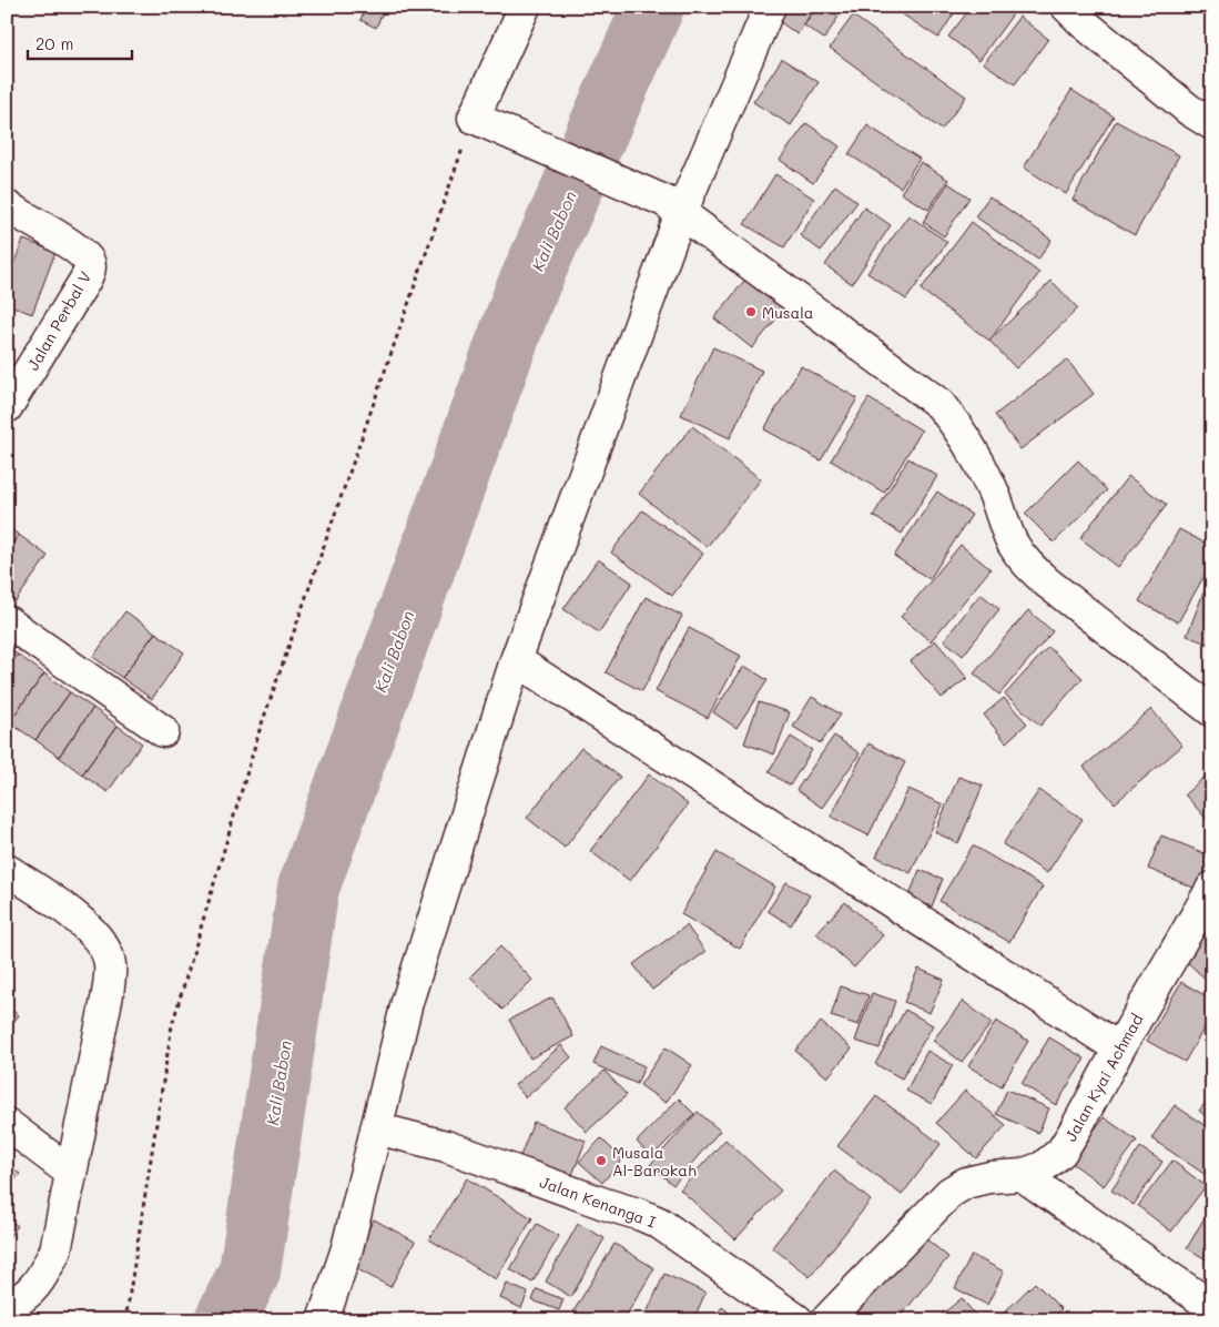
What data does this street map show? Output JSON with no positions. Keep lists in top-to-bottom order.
{
  "streets": {
    "street": ["Jalan Perbal V", "Jalan Kyai Achmad", "Jalan Kenanga I"]
  },
  "water": ["Kali Babon"],
  "places": ["Musala", "Musala Al-Barokah"],
  "scale_bar": "20 m"
}
